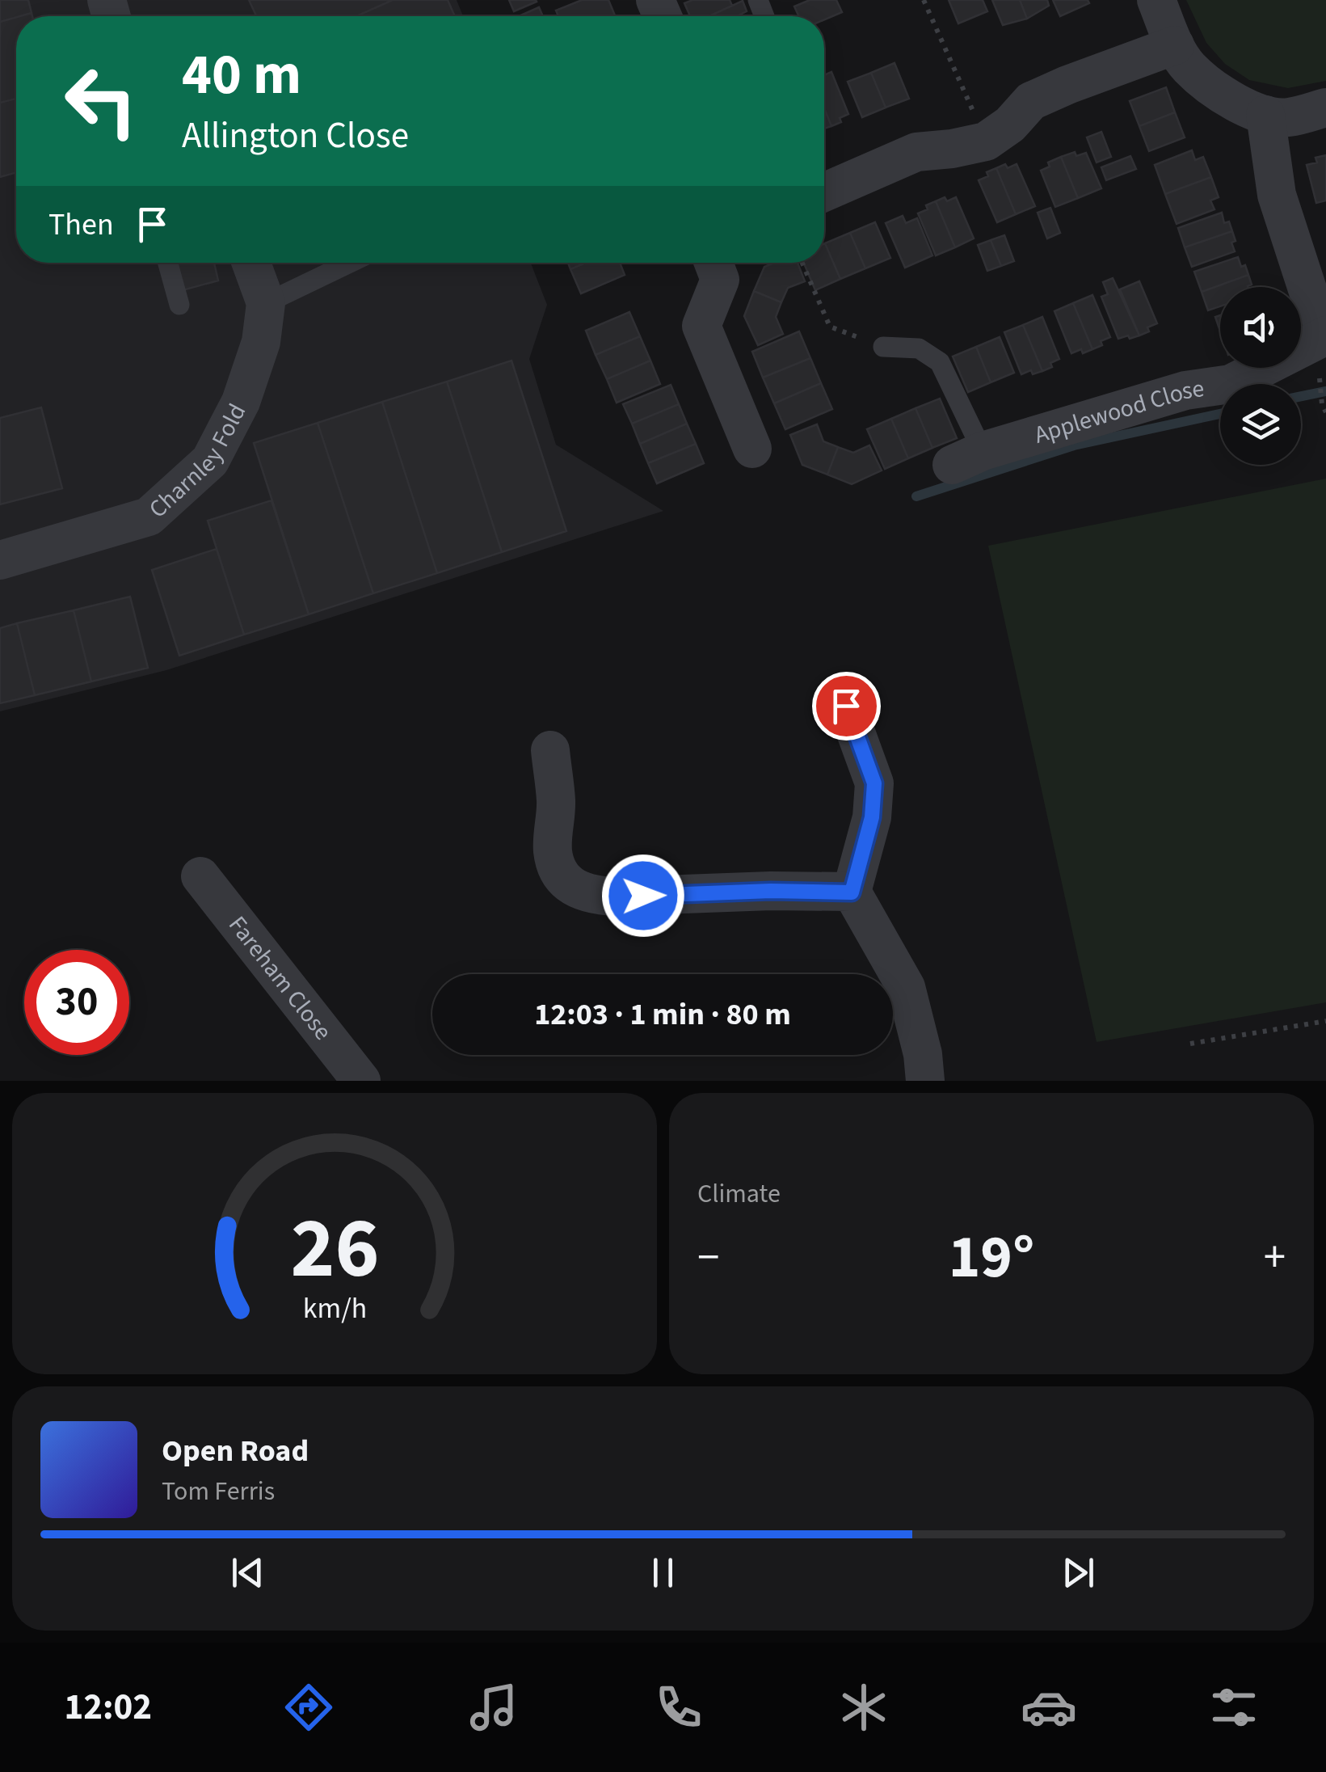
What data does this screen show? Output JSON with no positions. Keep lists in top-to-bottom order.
{
  "streets": {
    "street": ["Applewood Close", "Charnley Fold", "Fareham Close"]
  },
  "page": {
    "turn": ["40 m", "Allington Close"],
    "then": "Then",
    "limit": "30",
    "trip": "12:03 · 1 min · 80 m",
    "tile": "Climate",
    "heat": ["−", "19°", "+"],
    "song": ["Open Road", "Tom Ferris"],
    "tabs": "12:02",
    "gauge": ["26", "km/h"]
  }
}
